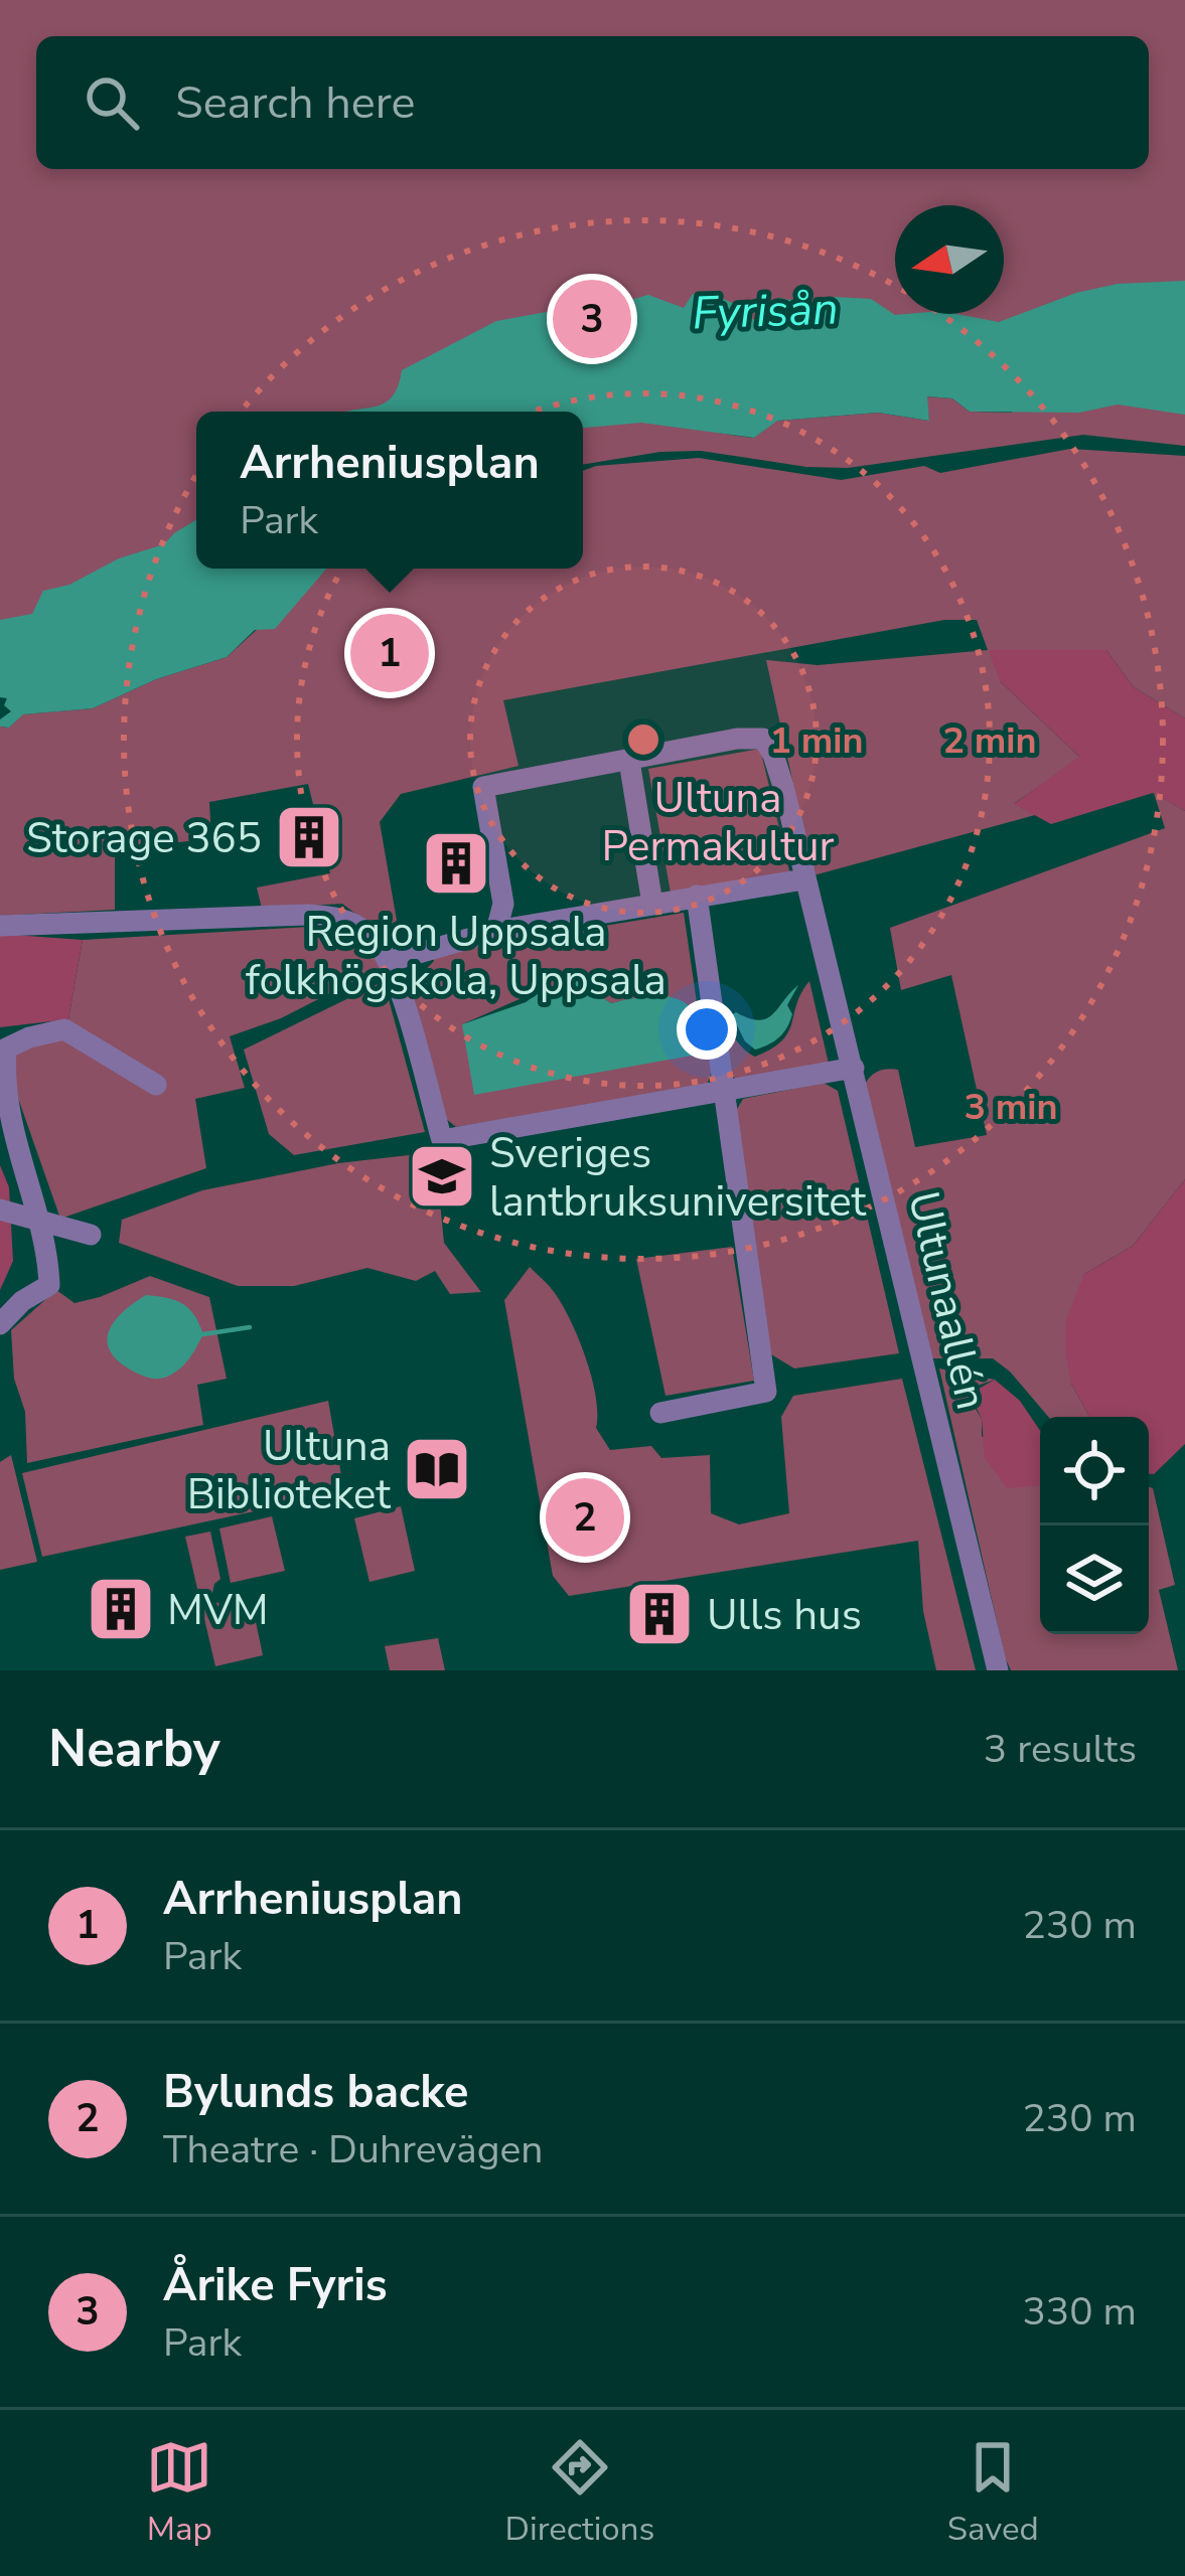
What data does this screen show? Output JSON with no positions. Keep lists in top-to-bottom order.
{
  "streets": {
    "street": ["Ultunaallén"]
  },
  "water": ["Fyrisån"],
  "parks": ["Ultuna Permakultur"],
  "places": {
    "building": [
      "Storage 365",
      "Region Uppsala folkhögskola, Uppsala",
      "MVM",
      "Ulls hus"
    ],
    "school or university": ["Sveriges lantbruksuniversitet"],
    "library": ["Ultuna Biblioteket"]
  },
  "north": "left",
  "page": {
    "search": "Search here",
    "pins": ["3", "1", "2"],
    "popup": ["Arrheniusplan", "Park"],
    "heading": ["Nearby", "3 results"],
    "list": [
      {
        "mark": "1",
        "name": "Arrheniusplan",
        "note": "Park",
        "value": "230 m"
      },
      {
        "mark": "2",
        "name": "Bylunds backe",
        "note": "Theatre · Duhrevägen",
        "value": "230 m"
      },
      {
        "mark": "3",
        "name": "Årike Fyris",
        "note": "Park",
        "value": "330 m"
      }
    ],
    "nav": ["Map", "Directions", "Saved"]
  },
  "rings": ["1 min", "2 min", "3 min"]
}
